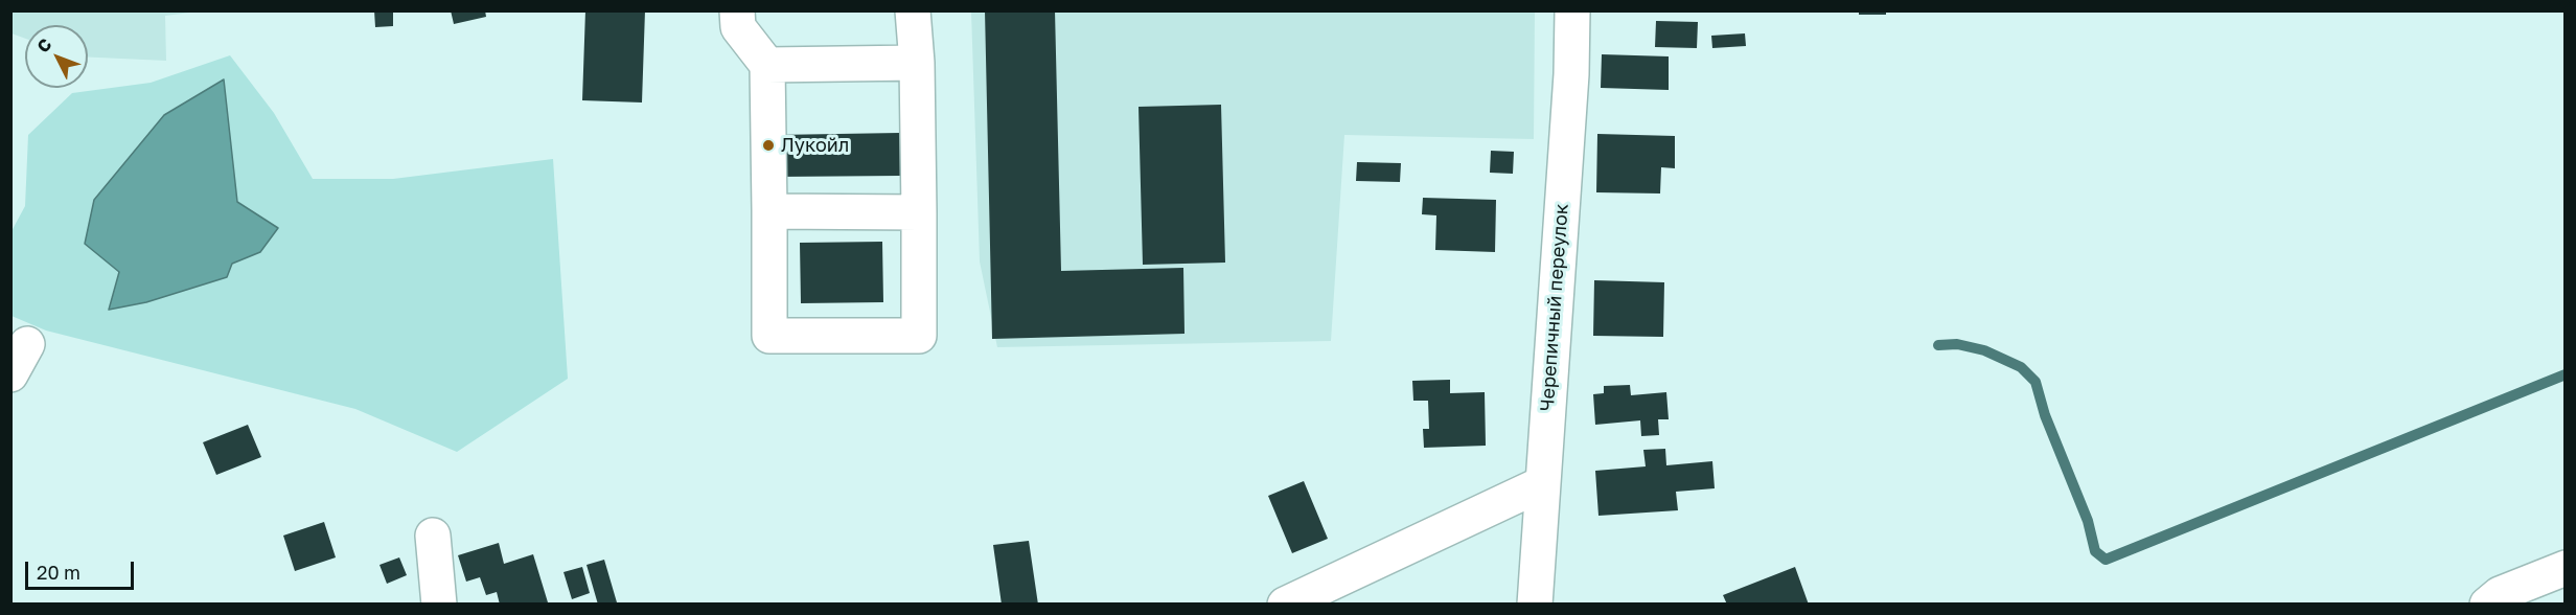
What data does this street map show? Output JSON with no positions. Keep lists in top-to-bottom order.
{
  "streets": {
    "street": ["Черепичный переулок"]
  },
  "places": ["Лукойл"],
  "scale_bar": "20 m",
  "north": "top left"
}
